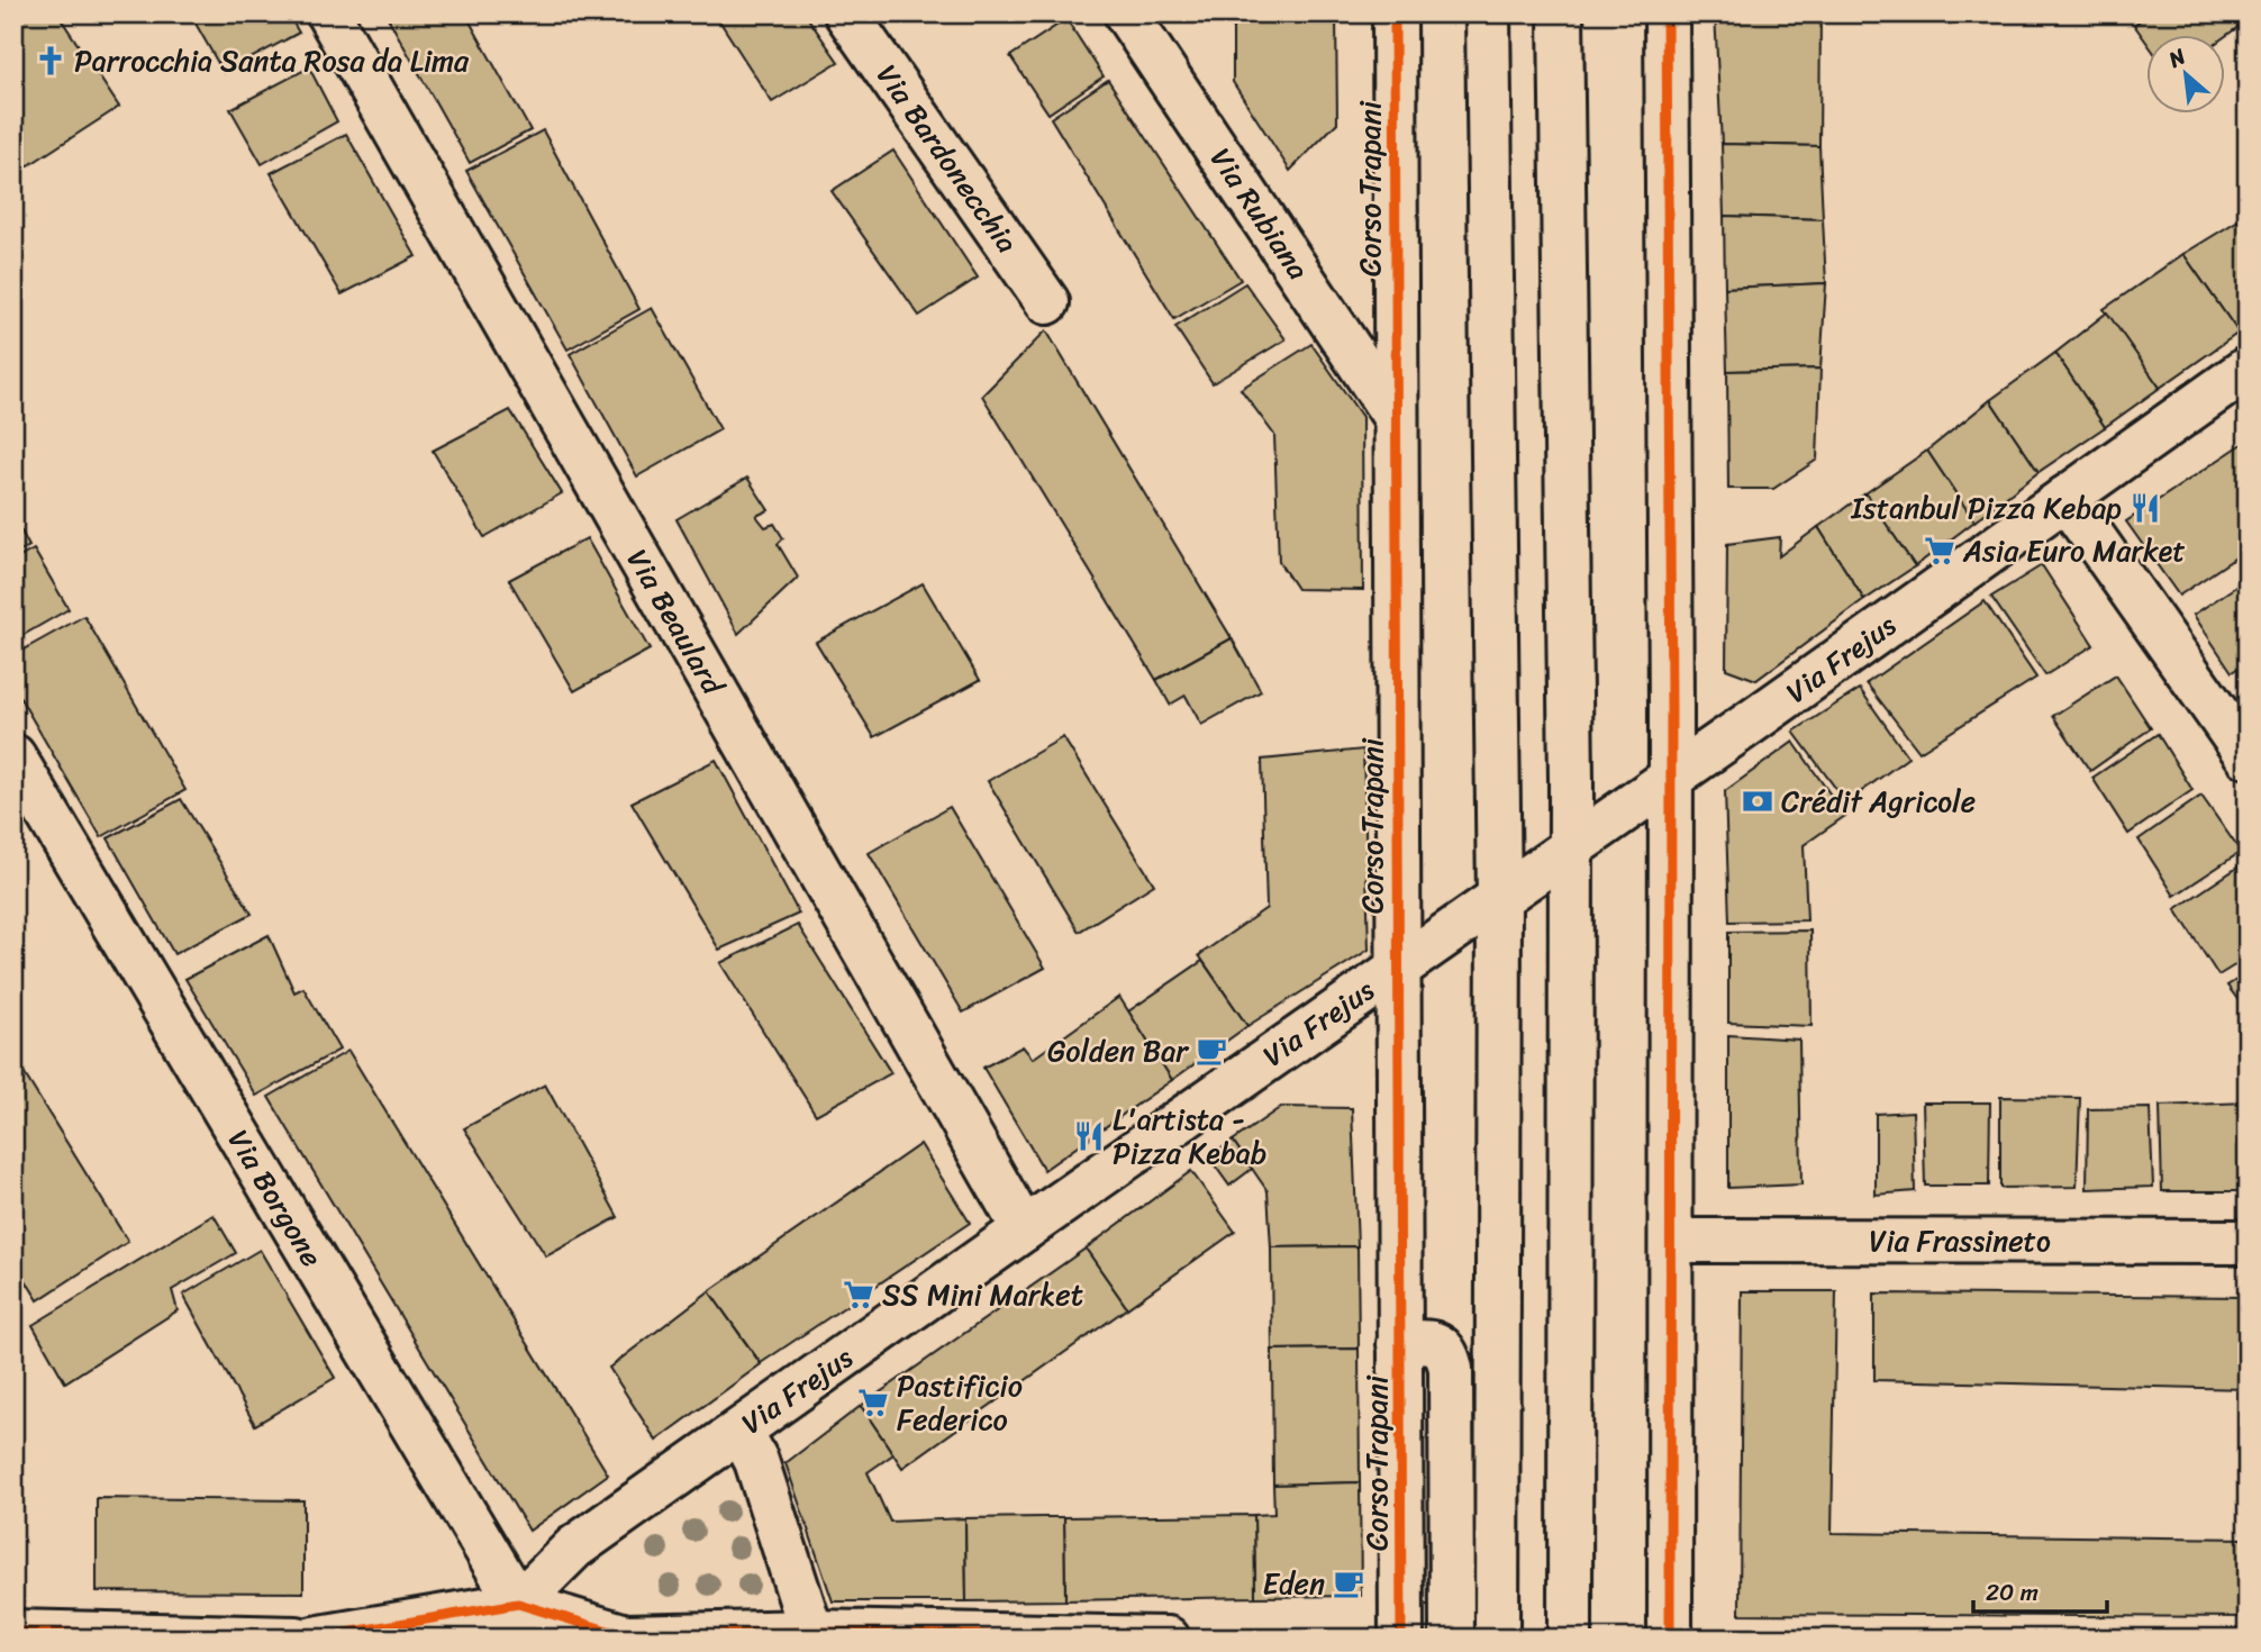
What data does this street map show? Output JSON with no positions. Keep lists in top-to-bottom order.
{
  "streets": {
    "street": [
      "Via Bardonecchia",
      "Corso Trapani",
      "Via Rubiana",
      "Via Beaulard",
      "Via Frejus",
      "Via Borgone",
      "Via Frassineto"
    ]
  },
  "crossings": [
    ["Corso Trapani", "Via Rubiana"],
    ["Corso Trapani", "Via Frejus"],
    ["Via Beaulard", "Via Frejus"],
    ["Via Frejus", "Via Borgone"]
  ],
  "places": {
    "church": ["Parrocchia Santa Rosa da Lima"],
    "restaurant": ["Istanbul Pizza Kebap", "L'artista - Pizza Kebab"],
    "supermarket": ["Asia Euro Market", "SS Mini Market", "Pastificio Federico"],
    "bank": ["Crédit Agricole"],
    "cafe": ["Golden Bar", "Eden"]
  },
  "scale_bar": "20 m",
  "north": "top left"
}
